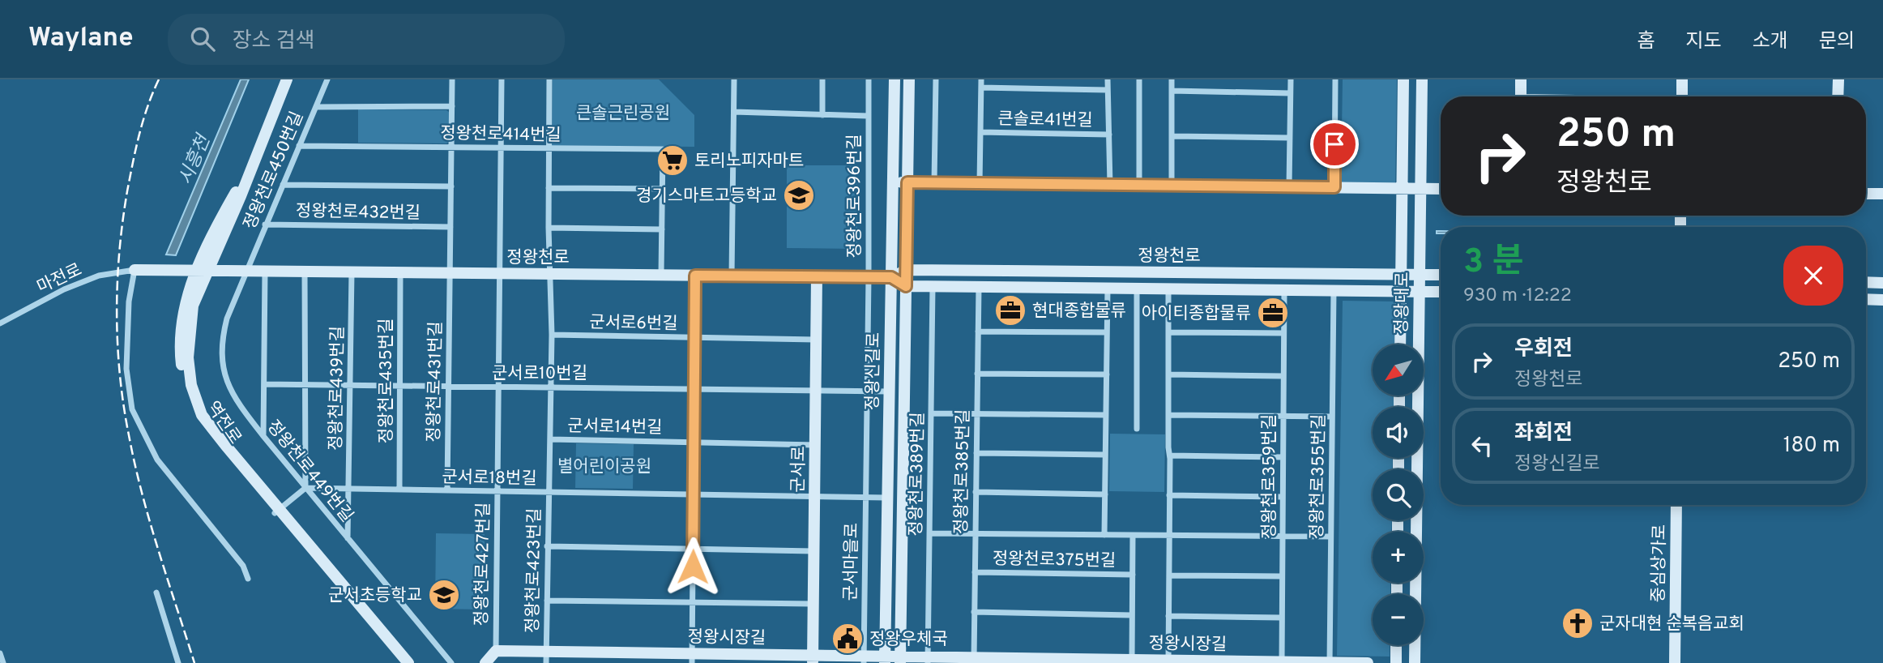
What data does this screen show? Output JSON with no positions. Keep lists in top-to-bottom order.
{
  "streets": {
    "street": [
      "큰솔로41번길",
      "정왕천로414번길",
      "정왕천로450번길",
      "정왕천로396번길",
      "정왕천로432번길",
      "정왕천로",
      "마전로",
      "정왕대로",
      "군서로6번길",
      "정왕신길로",
      "군서로10번길",
      "정왕천로435번길",
      "정왕천로431번길",
      "정왕천로439번길",
      "역전로",
      "군서로14번길",
      "군서로",
      "정왕천로449번길",
      "정왕천로385번길",
      "정왕천로389번길",
      "정왕천로359번길",
      "정왕천로355번길",
      "군서로18번길",
      "정왕천로375번길",
      "군서마을로",
      "중심상가로",
      "정왕천로427번길",
      "정왕천로423번길",
      "정왕시장길"
    ]
  },
  "crossings": [
    ["정왕천로414번길", "정왕천로450번길"],
    ["정왕천로414번길", "정왕천로"],
    ["정왕천로414번길", "정왕천로427번길"],
    ["정왕천로414번길", "정왕천로423번길"],
    ["정왕천로450번길", "정왕천로432번길"],
    ["정왕천로450번길", "정왕천로"],
    ["정왕천로450번길", "정왕천로449번길"],
    ["정왕천로396번길", "정왕천로"],
    ["정왕천로396번길", "군서마을로"],
    ["정왕천로", "마전로"],
    ["정왕천로", "정왕대로"],
    ["정왕천로", "정왕신길로"],
    ["정왕천로", "정왕천로435번길"],
    ["정왕천로", "정왕천로431번길"],
    ["정왕천로", "정왕천로439번길"],
    ["정왕천로", "역전로"],
    ["정왕천로", "군서로"],
    ["정왕천로", "정왕천로449번길"],
    ["정왕천로", "정왕천로385번길"],
    ["정왕천로", "정왕천로389번길"],
    ["정왕천로", "정왕천로359번길"],
    ["정왕천로", "정왕천로355번길"],
    ["정왕천로", "정왕천로375번길"],
    ["정왕천로", "군서마을로"],
    ["정왕천로", "정왕천로427번길"],
    ["정왕천로", "정왕천로423번길"],
    ["군서로6번길", "군서로"],
    ["군서로6번길", "정왕천로423번길"],
    ["정왕신길로", "정왕시장길"],
    ["군서로10번길", "정왕천로435번길"],
    ["군서로10번길", "정왕천로431번길"],
    ["군서로10번길", "정왕천로439번길"],
    ["군서로10번길", "군서로"],
    ["군서로10번길", "정왕천로427번길"],
    ["군서로10번길", "정왕천로423번길"],
    ["정왕천로435번길", "군서로18번길"],
    ["정왕천로431번길", "군서로18번길"],
    ["정왕천로439번길", "정왕천로449번길"],
    ["정왕천로439번길", "군서로18번길"],
    ["군서로14번길", "군서로"],
    ["군서로14번길", "정왕천로423번길"],
    ["군서로", "군서로18번길"],
    ["군서로", "정왕시장길"],
    ["정왕천로449번길", "군서로18번길"],
    ["정왕천로385번길", "정왕천로375번길"],
    ["정왕천로385번길", "정왕시장길"],
    ["정왕천로389번길", "정왕천로375번길"],
    ["정왕천로389번길", "정왕시장길"],
    ["정왕천로359번길", "정왕시장길"],
    ["정왕천로355번길", "정왕시장길"],
    ["군서로18번길", "정왕천로427번길"],
    ["군서로18번길", "정왕천로423번길"],
    ["정왕천로375번길", "정왕시장길"],
    ["군서마을로", "정왕시장길"],
    ["정왕천로427번길", "정왕시장길"],
    ["정왕천로423번길", "정왕시장길"]
  ],
  "water": ["시흥천"],
  "parks": ["큰솔근린공원", "별어린이공원"],
  "places": {
    "supermarket": ["토리노피자마트"],
    "school or university": ["경기스마트고등학교", "군서초등학교"],
    "office": ["현대종합물류", "아이티종합물류"],
    "church": ["군자대현 순복음교회"],
    "public building": ["정왕우체국"]
  },
  "north": "bottom left",
  "page": {
    "header": "Waylane",
    "search": "장소 검색",
    "nav": [
      "홈",
      "지도",
      "소개",
      "문의"
    ],
    "turn": ["250 m", "정왕천로"],
    "heading": ["3 분", "930 m · 12:22"],
    "list": [
      {
        "name": "우회전",
        "note": "정왕천로",
        "value": "250 m"
      },
      {
        "name": "좌회전",
        "note": "정왕신길로",
        "value": "180 m"
      }
    ],
    "map_buttons": ["+", "−"]
  }
}
